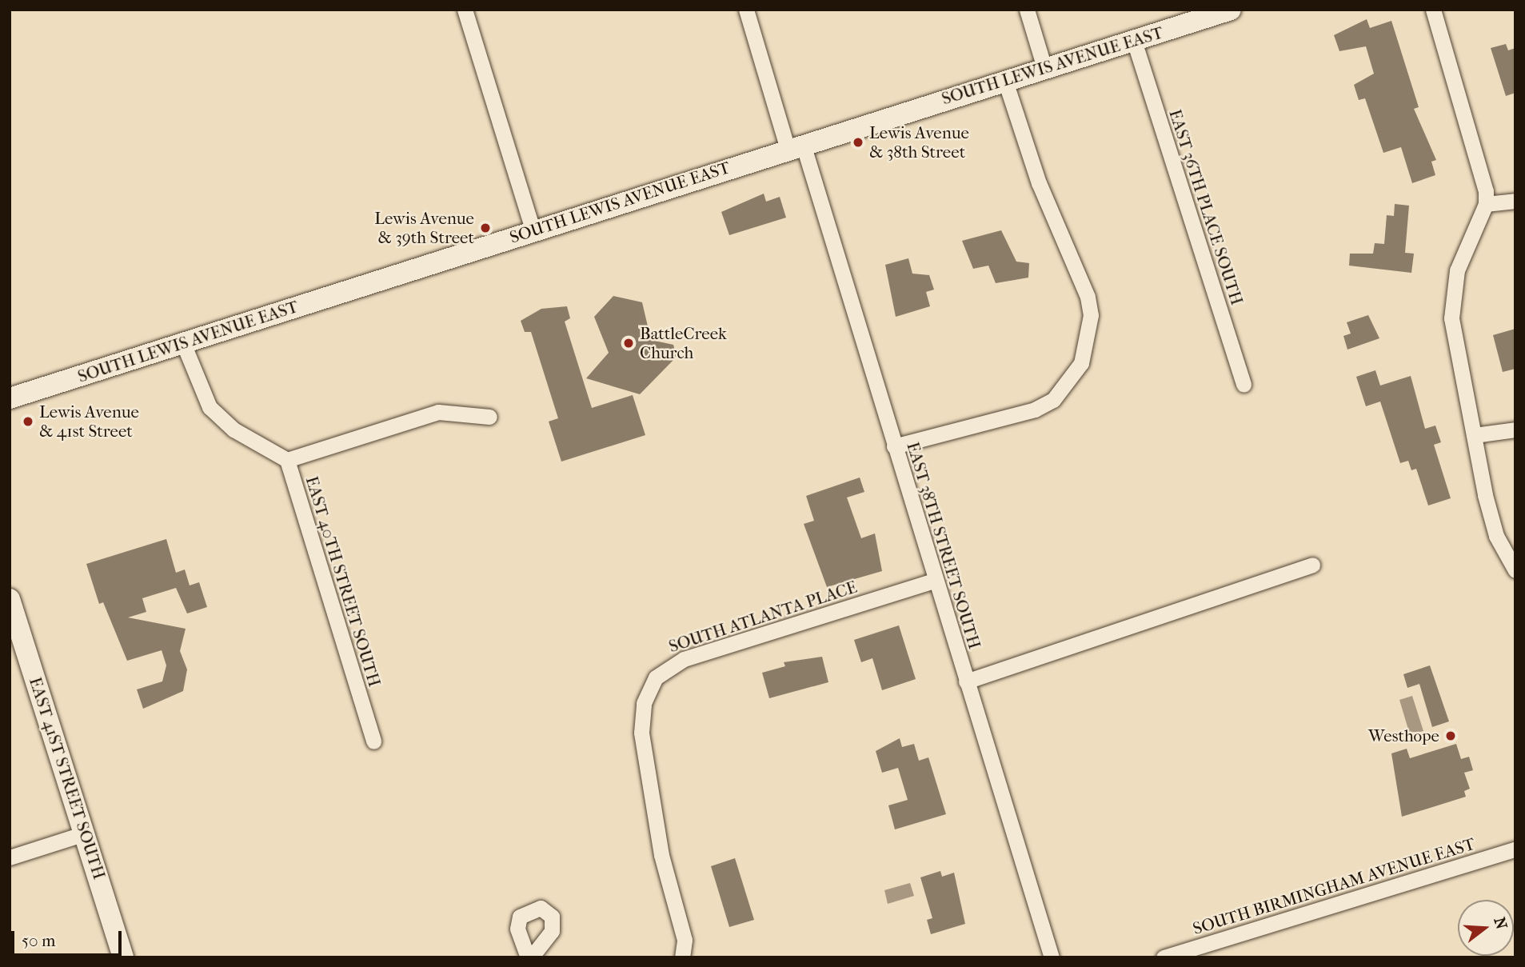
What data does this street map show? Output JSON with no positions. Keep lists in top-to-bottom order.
{
  "streets": {
    "main road": ["SOUTH LEWIS AVENUE EAST", "EAST 41ST STREET SOUTH"],
    "street": [
      "EAST 36TH PLACE SOUTH",
      "EAST 38TH STREET SOUTH",
      "EAST 40TH STREET SOUTH",
      "SOUTH ATLANTA PLACE",
      "SOUTH BIRMINGHAM AVENUE EAST"
    ]
  },
  "crossings": [
    ["SOUTH LEWIS AVENUE EAST", "EAST 36TH PLACE SOUTH"],
    ["SOUTH LEWIS AVENUE EAST", "EAST 38TH STREET SOUTH"],
    ["SOUTH LEWIS AVENUE EAST", "EAST 40TH STREET SOUTH"],
    ["EAST 38TH STREET SOUTH", "SOUTH ATLANTA PLACE"]
  ],
  "places": [
    "Lewis Avenue & 38th Street",
    "Lewis Avenue & 39th Street",
    "BattleCreek Church",
    "Lewis Avenue & 41st Street",
    "Westhope"
  ],
  "scale_bar": "50 m",
  "north": "right"
}
